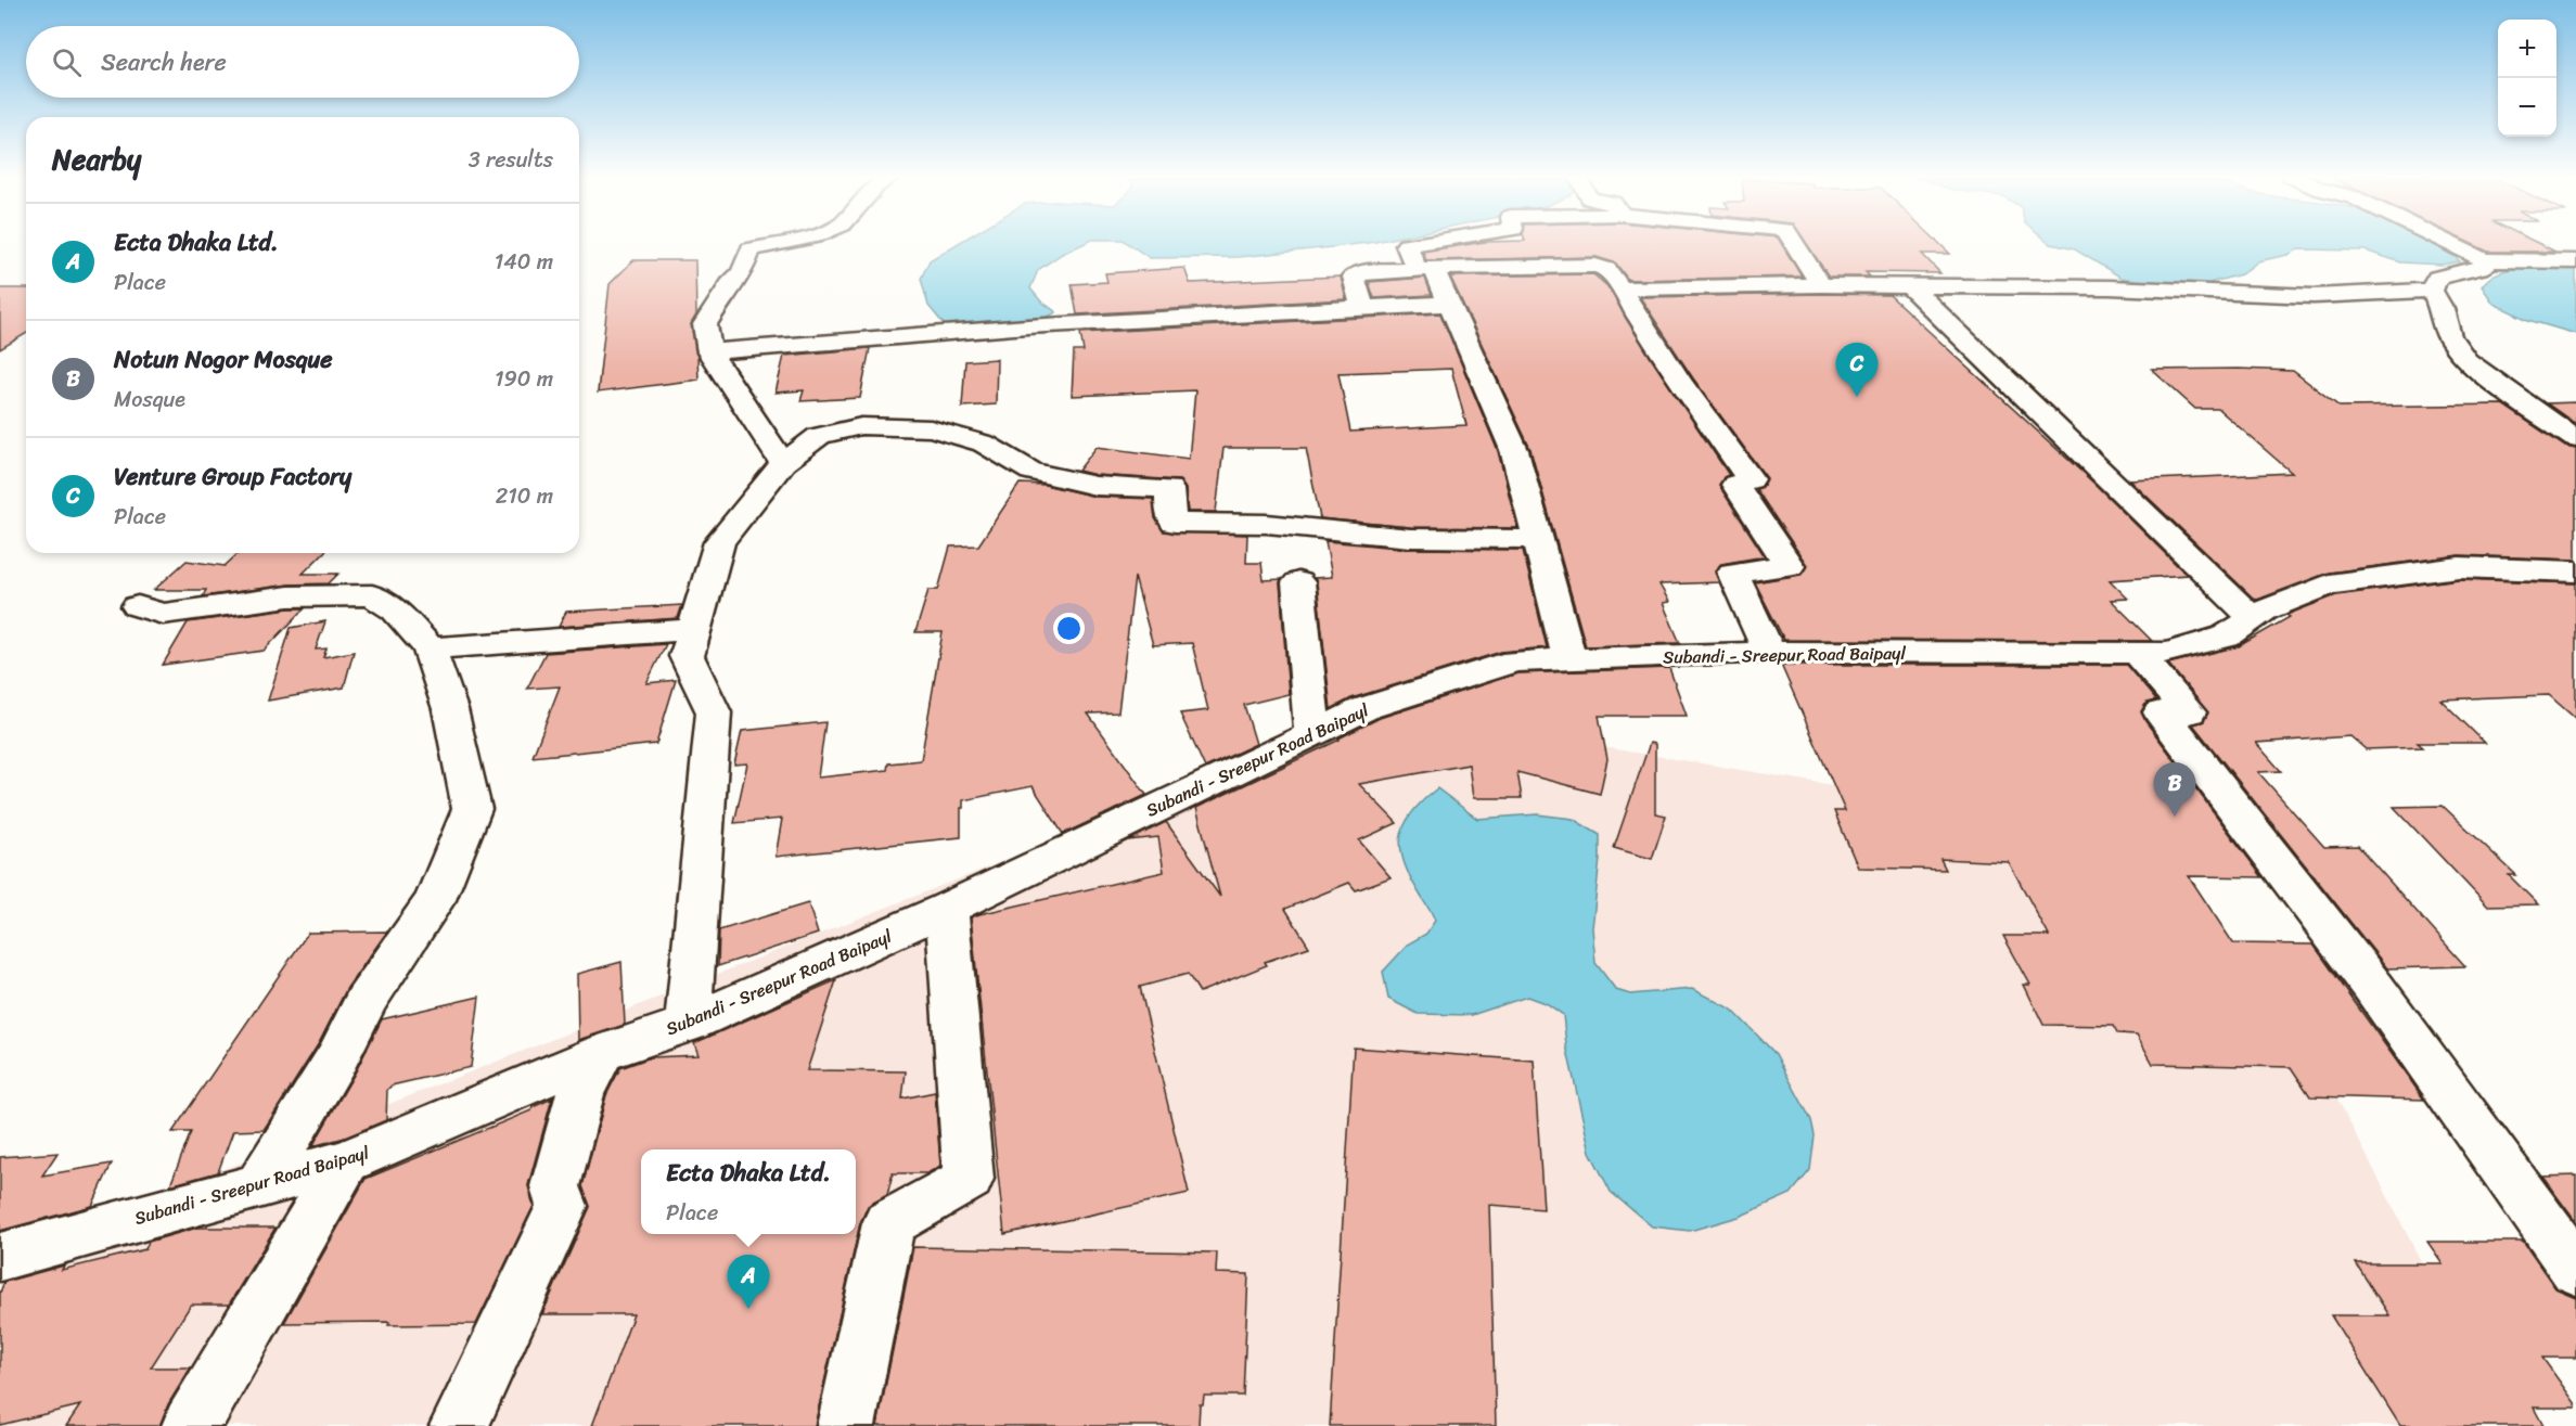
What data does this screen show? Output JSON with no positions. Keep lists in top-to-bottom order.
{
  "streets": {
    "street": ["Subandi - Sreepur Road Baipayl"]
  },
  "page": {
    "map_buttons": ["+", "−"],
    "search": "Search here",
    "heading": ["Nearby", "3 results"],
    "list": [
      {
        "mark": "A",
        "name": "Ecta Dhaka Ltd.",
        "note": "Place",
        "value": "140 m"
      },
      {
        "mark": "B",
        "name": "Notun Nogor Mosque",
        "note": "Mosque",
        "value": "190 m"
      },
      {
        "mark": "C",
        "name": "Venture Group Factory",
        "note": "Place",
        "value": "210 m"
      }
    ],
    "pins": ["C", "B", "A"],
    "popup": ["Ecta Dhaka Ltd.", "Place"]
  }
}
